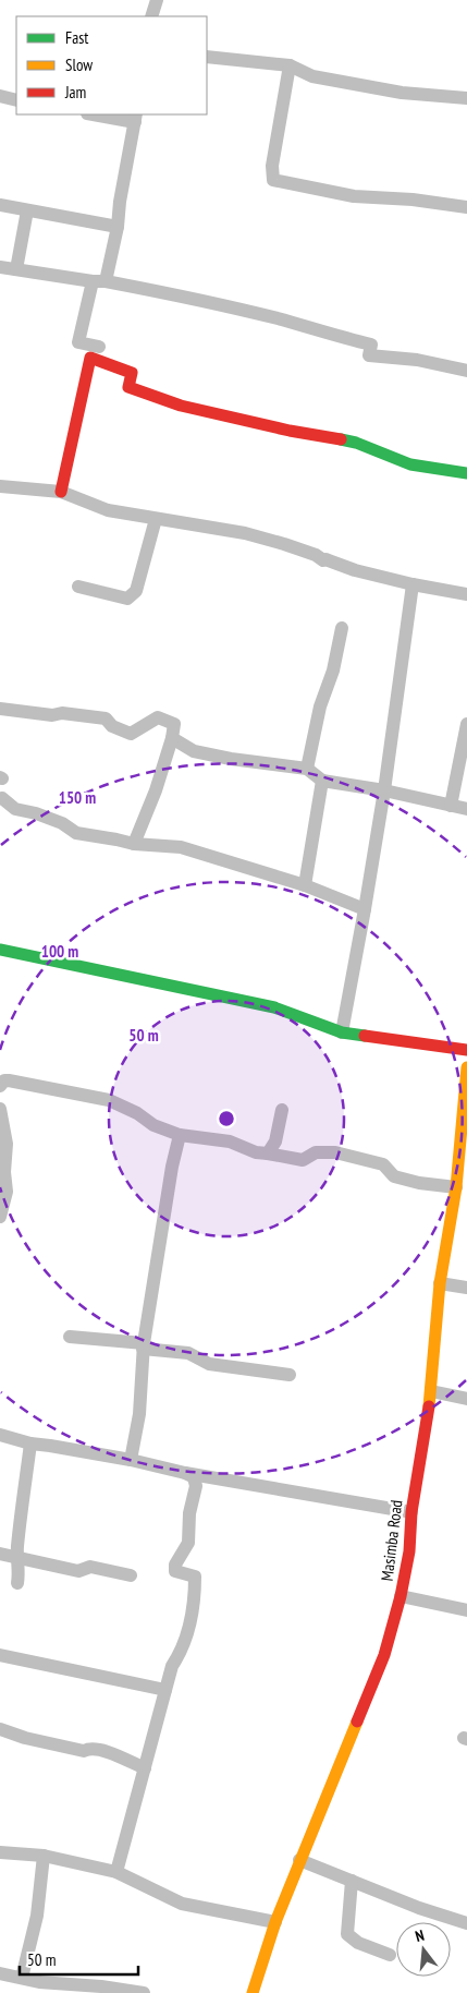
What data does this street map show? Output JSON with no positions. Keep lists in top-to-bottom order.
{
  "streets": {
    "street": ["Masimba Road"]
  },
  "legend": ["Fast", "Slow", "Jam"],
  "scale_bar": "50 m",
  "north": "top",
  "rings": ["150 m", "100 m", "50 m"]
}
